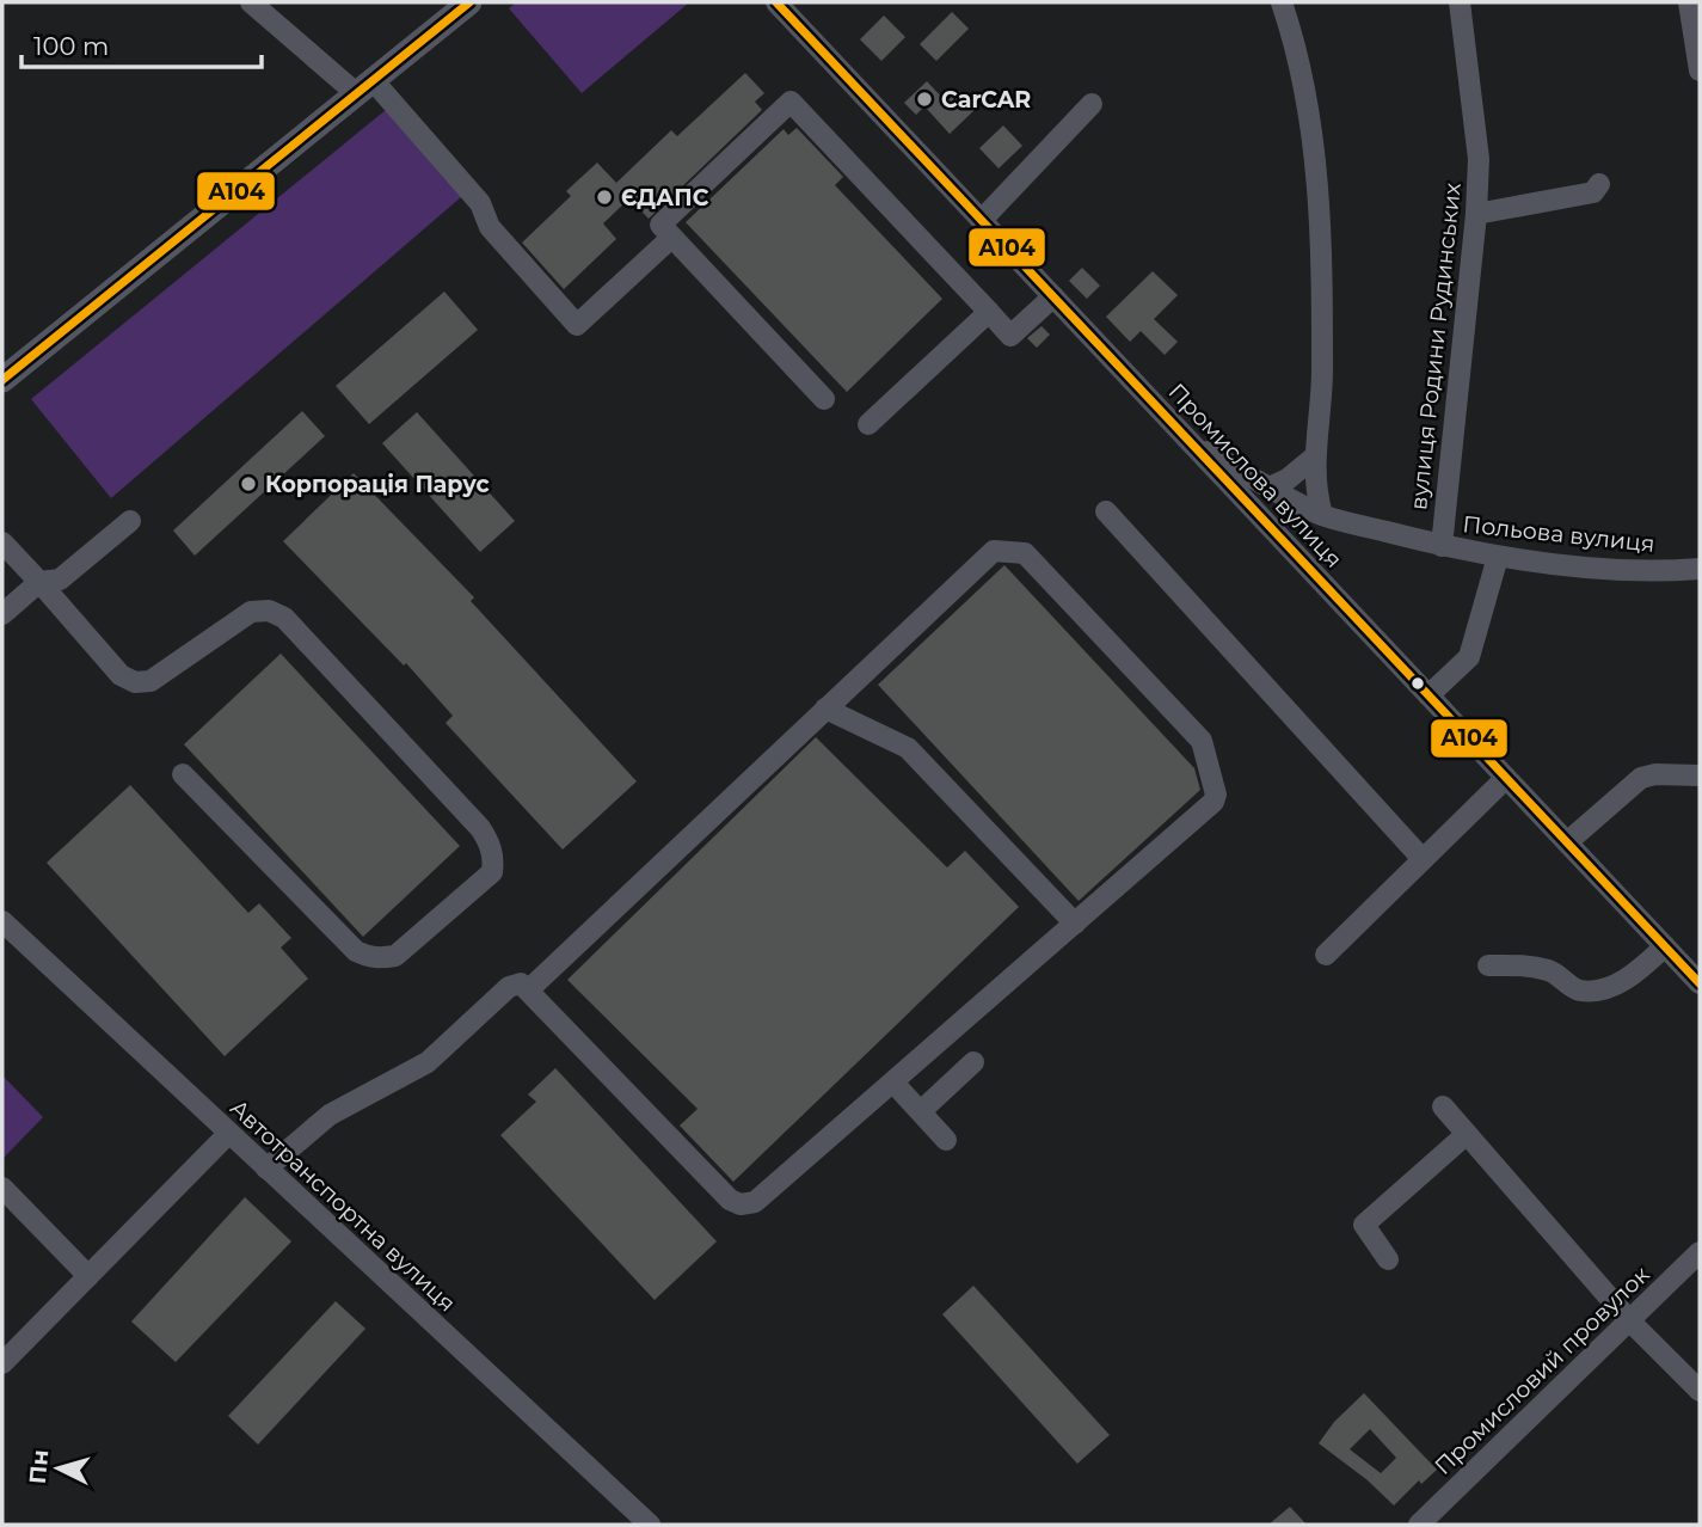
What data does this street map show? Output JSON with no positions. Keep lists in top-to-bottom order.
{
  "streets": {
    "street": [
      "вулиця Родини Рудинських",
      "Промислова вулиця",
      "Польова вулиця",
      "Автотранспортна вулиця",
      "Промисловий провулок"
    ]
  },
  "crossings": [
    ["вулиця Родини Рудинських", "Польова вулиця"],
    ["Промислова вулиця", "Польова вулиця"]
  ],
  "places": ["CarCAR", "ЄДАПС", "Корпорація Парус"],
  "lines": ["transit line А104"],
  "scale_bar": "100 m",
  "north": "left"
}
